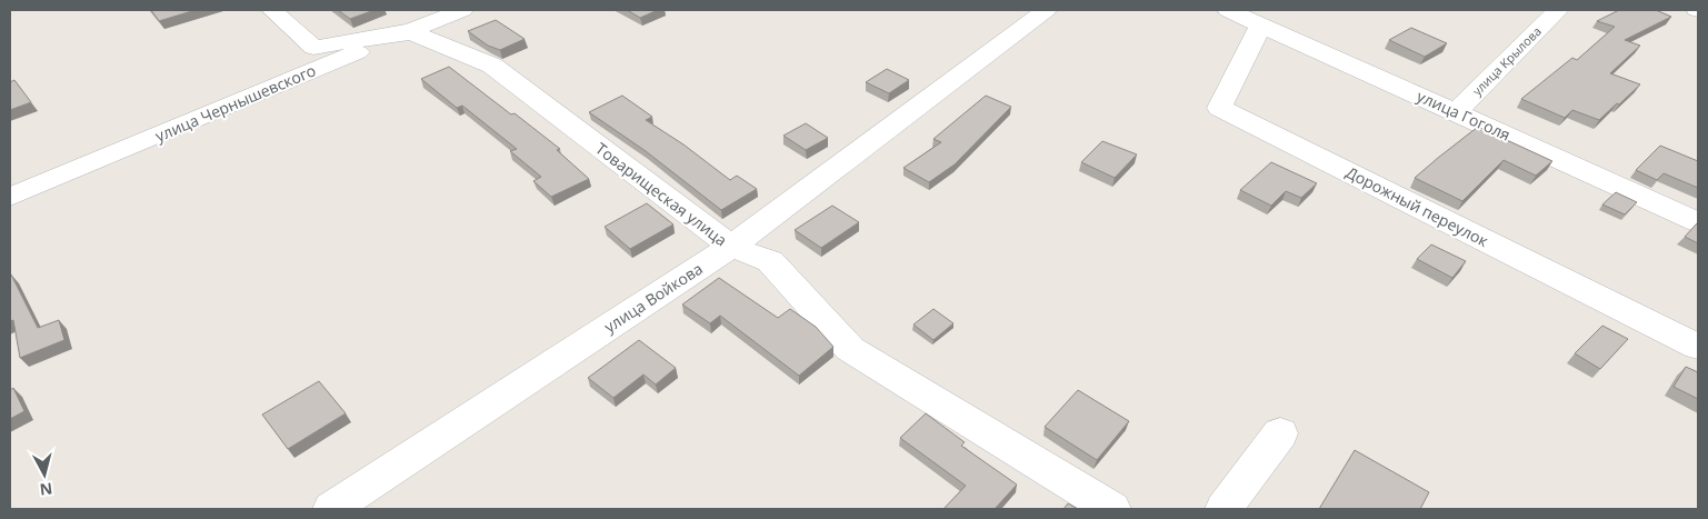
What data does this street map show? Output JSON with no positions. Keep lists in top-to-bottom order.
{
  "streets": {
    "street": [
      "улица Крылова",
      "улица Чернышевского",
      "улица Гоголя",
      "Товарищеская улица",
      "Дорожный переулок",
      "улица Войкова"
    ]
  },
  "crossings": [
    ["улица Крылова", "улица Гоголя"],
    ["улица Чернышевского", "Товарищеская улица"],
    ["улица Гоголя", "Дорожный переулок"],
    ["Товарищеская улица", "улица Войкова"]
  ],
  "north": "bottom"
}
